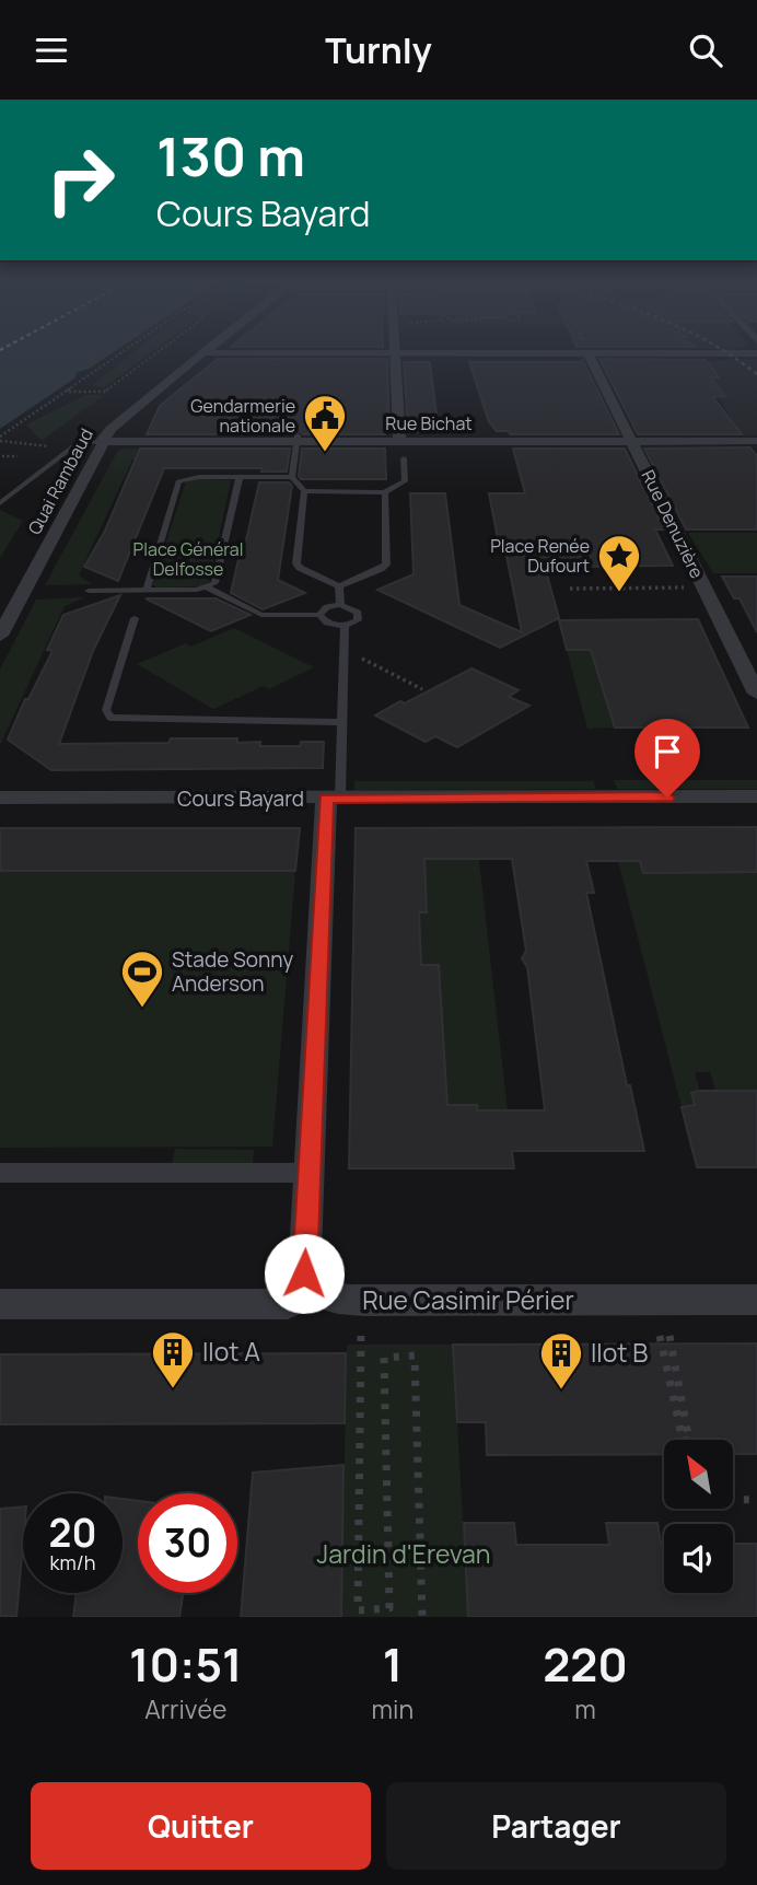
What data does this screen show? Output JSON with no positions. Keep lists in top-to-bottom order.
{
  "streets": {
    "street": [
      "Rue Bichat",
      "Quai Rambaud",
      "Rue Denuzière",
      "Cours Bayard",
      "Rue Casimir Périer"
    ]
  },
  "crossings": [
    ["Rue Bichat", "Quai Rambaud"],
    ["Rue Bichat", "Rue Denuzière"]
  ],
  "parks": ["Place Général Delfosse", "Jardin d'Erevan"],
  "places": {
    "public building": ["Gendarmerie nationale"],
    "place": ["Place Renée Dufourt"],
    "sports": ["Stade Sonny Anderson"],
    "building": ["Ilot A", "Ilot B"]
  },
  "north": "top left",
  "page": {
    "header": "Turnly",
    "turn": ["130 m", "Cours Bayard"],
    "speed": "20 km/h",
    "limit": "30",
    "eta": [
      "10:51",
      "Arrivée",
      "1",
      "min",
      "220",
      "m"
    ],
    "buttons": ["Quitter", "Partager"]
  }
}
